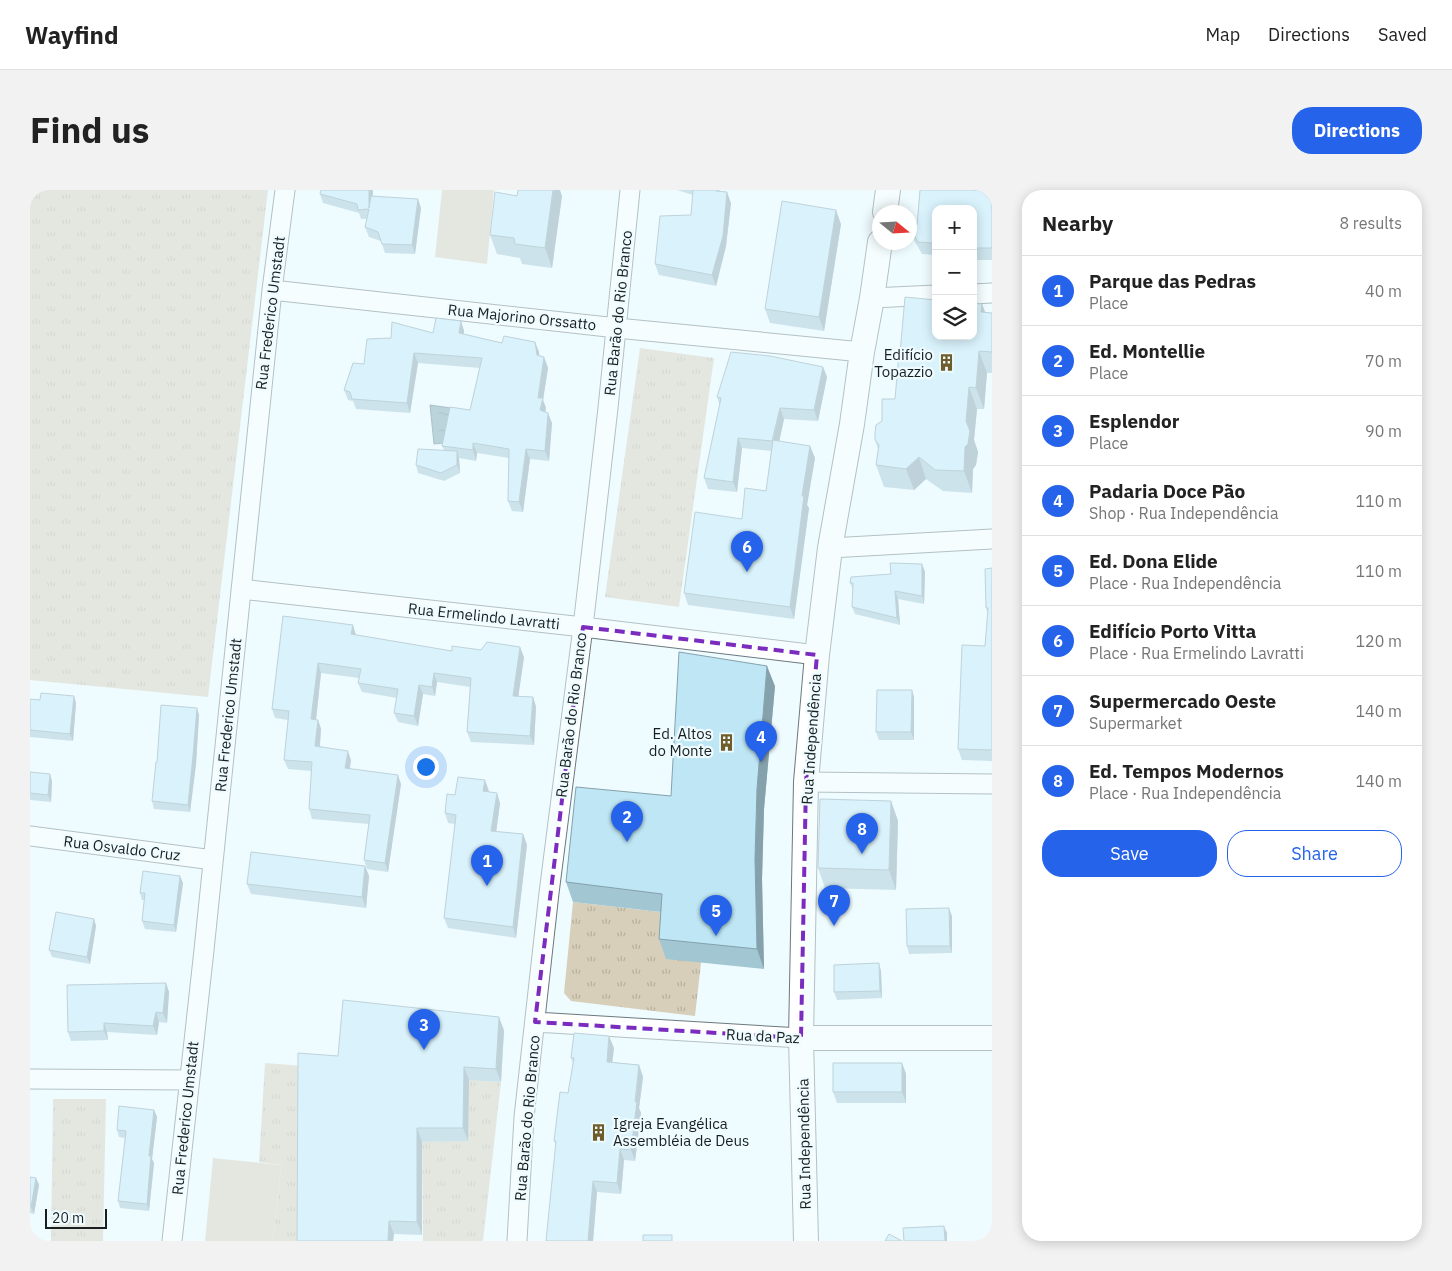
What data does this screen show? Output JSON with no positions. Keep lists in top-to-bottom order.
{
  "streets": {
    "street": [
      "Rua Frederico Umstadt",
      "Rua Barão do Rio Branco",
      "Rua Majorino Orssatto",
      "Rua Ermelindo Lavratti",
      "Rua Independência",
      "Rua Osvaldo Cruz",
      "Rua da Paz"
    ]
  },
  "crossings": [
    ["Rua Frederico Umstadt", "Rua Majorino Orssatto"],
    ["Rua Frederico Umstadt", "Rua Ermelindo Lavratti"],
    ["Rua Frederico Umstadt", "Rua Osvaldo Cruz"],
    ["Rua Barão do Rio Branco", "Rua Majorino Orssatto"],
    ["Rua Barão do Rio Branco", "Rua Ermelindo Lavratti"],
    ["Rua Barão do Rio Branco", "Rua da Paz"],
    ["Rua Majorino Orssatto", "Rua Independência"],
    ["Rua Ermelindo Lavratti", "Rua Independência"],
    ["Rua Independência", "Rua da Paz"]
  ],
  "places": {
    "building": ["Edifício Topazzio", "Ed. Altos do Monte", "Igreja Evangélica Assembléia de Deus"]
  },
  "scale_bar": "20 m",
  "north": "right",
  "page": {
    "header": "Wayfind",
    "nav": ["Map", "Directions", "Saved"],
    "title": "Find us",
    "buttons": [
      "Directions",
      ["Save", "Share"]
    ],
    "heading": ["Nearby", "8 results"],
    "map_buttons": ["+", "−"],
    "list": [
      {
        "mark": "1",
        "name": "Parque das Pedras",
        "note": "Place",
        "value": "40 m"
      },
      {
        "mark": "2",
        "name": "Ed. Montellie",
        "note": "Place",
        "value": "70 m"
      },
      {
        "mark": "3",
        "name": "Esplendor",
        "note": "Place",
        "value": "90 m"
      },
      {
        "mark": "4",
        "name": "Padaria Doce Pão",
        "note": "Shop · Rua Independência",
        "value": "110 m"
      },
      {
        "mark": "5",
        "name": "Ed. Dona Elide",
        "note": "Place · Rua Independência",
        "value": "110 m"
      },
      {
        "mark": "6",
        "name": "Edifício Porto Vitta",
        "note": "Place · Rua Ermelindo Lavratti",
        "value": "120 m"
      },
      {
        "mark": "7",
        "name": "Supermercado Oeste",
        "note": "Supermarket",
        "value": "140 m"
      },
      {
        "mark": "8",
        "name": "Ed. Tempos Modernos",
        "note": "Place · Rua Independência",
        "value": "140 m"
      }
    ],
    "pins": [
      "6",
      "4",
      "2",
      "8",
      "1",
      "7",
      "5",
      "3"
    ],
    "scale": "20 m"
  }
}
